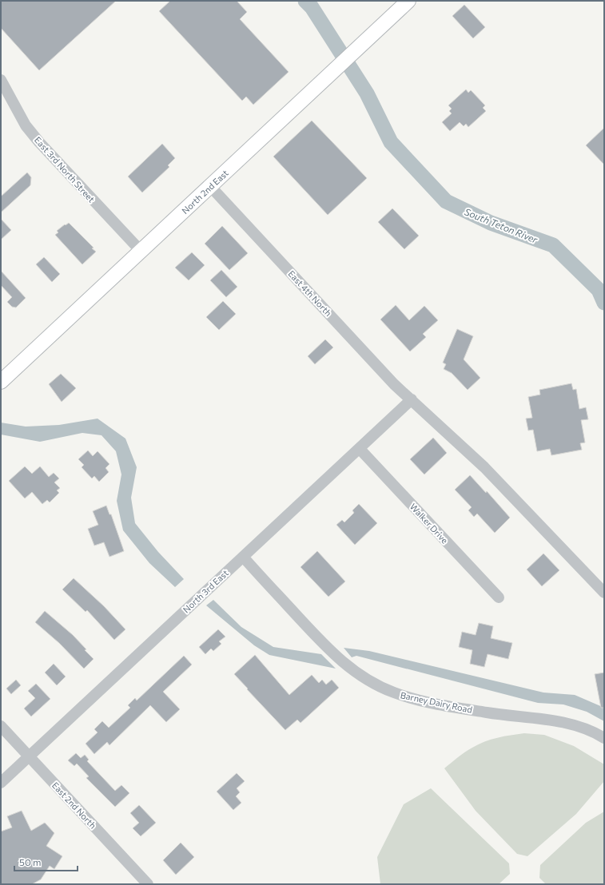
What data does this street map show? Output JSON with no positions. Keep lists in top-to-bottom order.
{
  "streets": {
    "main road": ["North 2nd East"],
    "street": [
      "East 3rd North Street",
      "East 4th North",
      "Walker Drive",
      "North 3rd East",
      "Barney Dairy Road",
      "East 2nd North"
    ]
  },
  "crossings": [
    ["East 3rd North Street", "North 2nd East"],
    ["North 2nd East", "East 4th North"],
    ["East 4th North", "North 3rd East"],
    ["Walker Drive", "North 3rd East"],
    ["North 3rd East", "Barney Dairy Road"],
    ["North 3rd East", "East 2nd North"]
  ],
  "water": ["South Teton River"],
  "scale_bar": "50 m"
}
